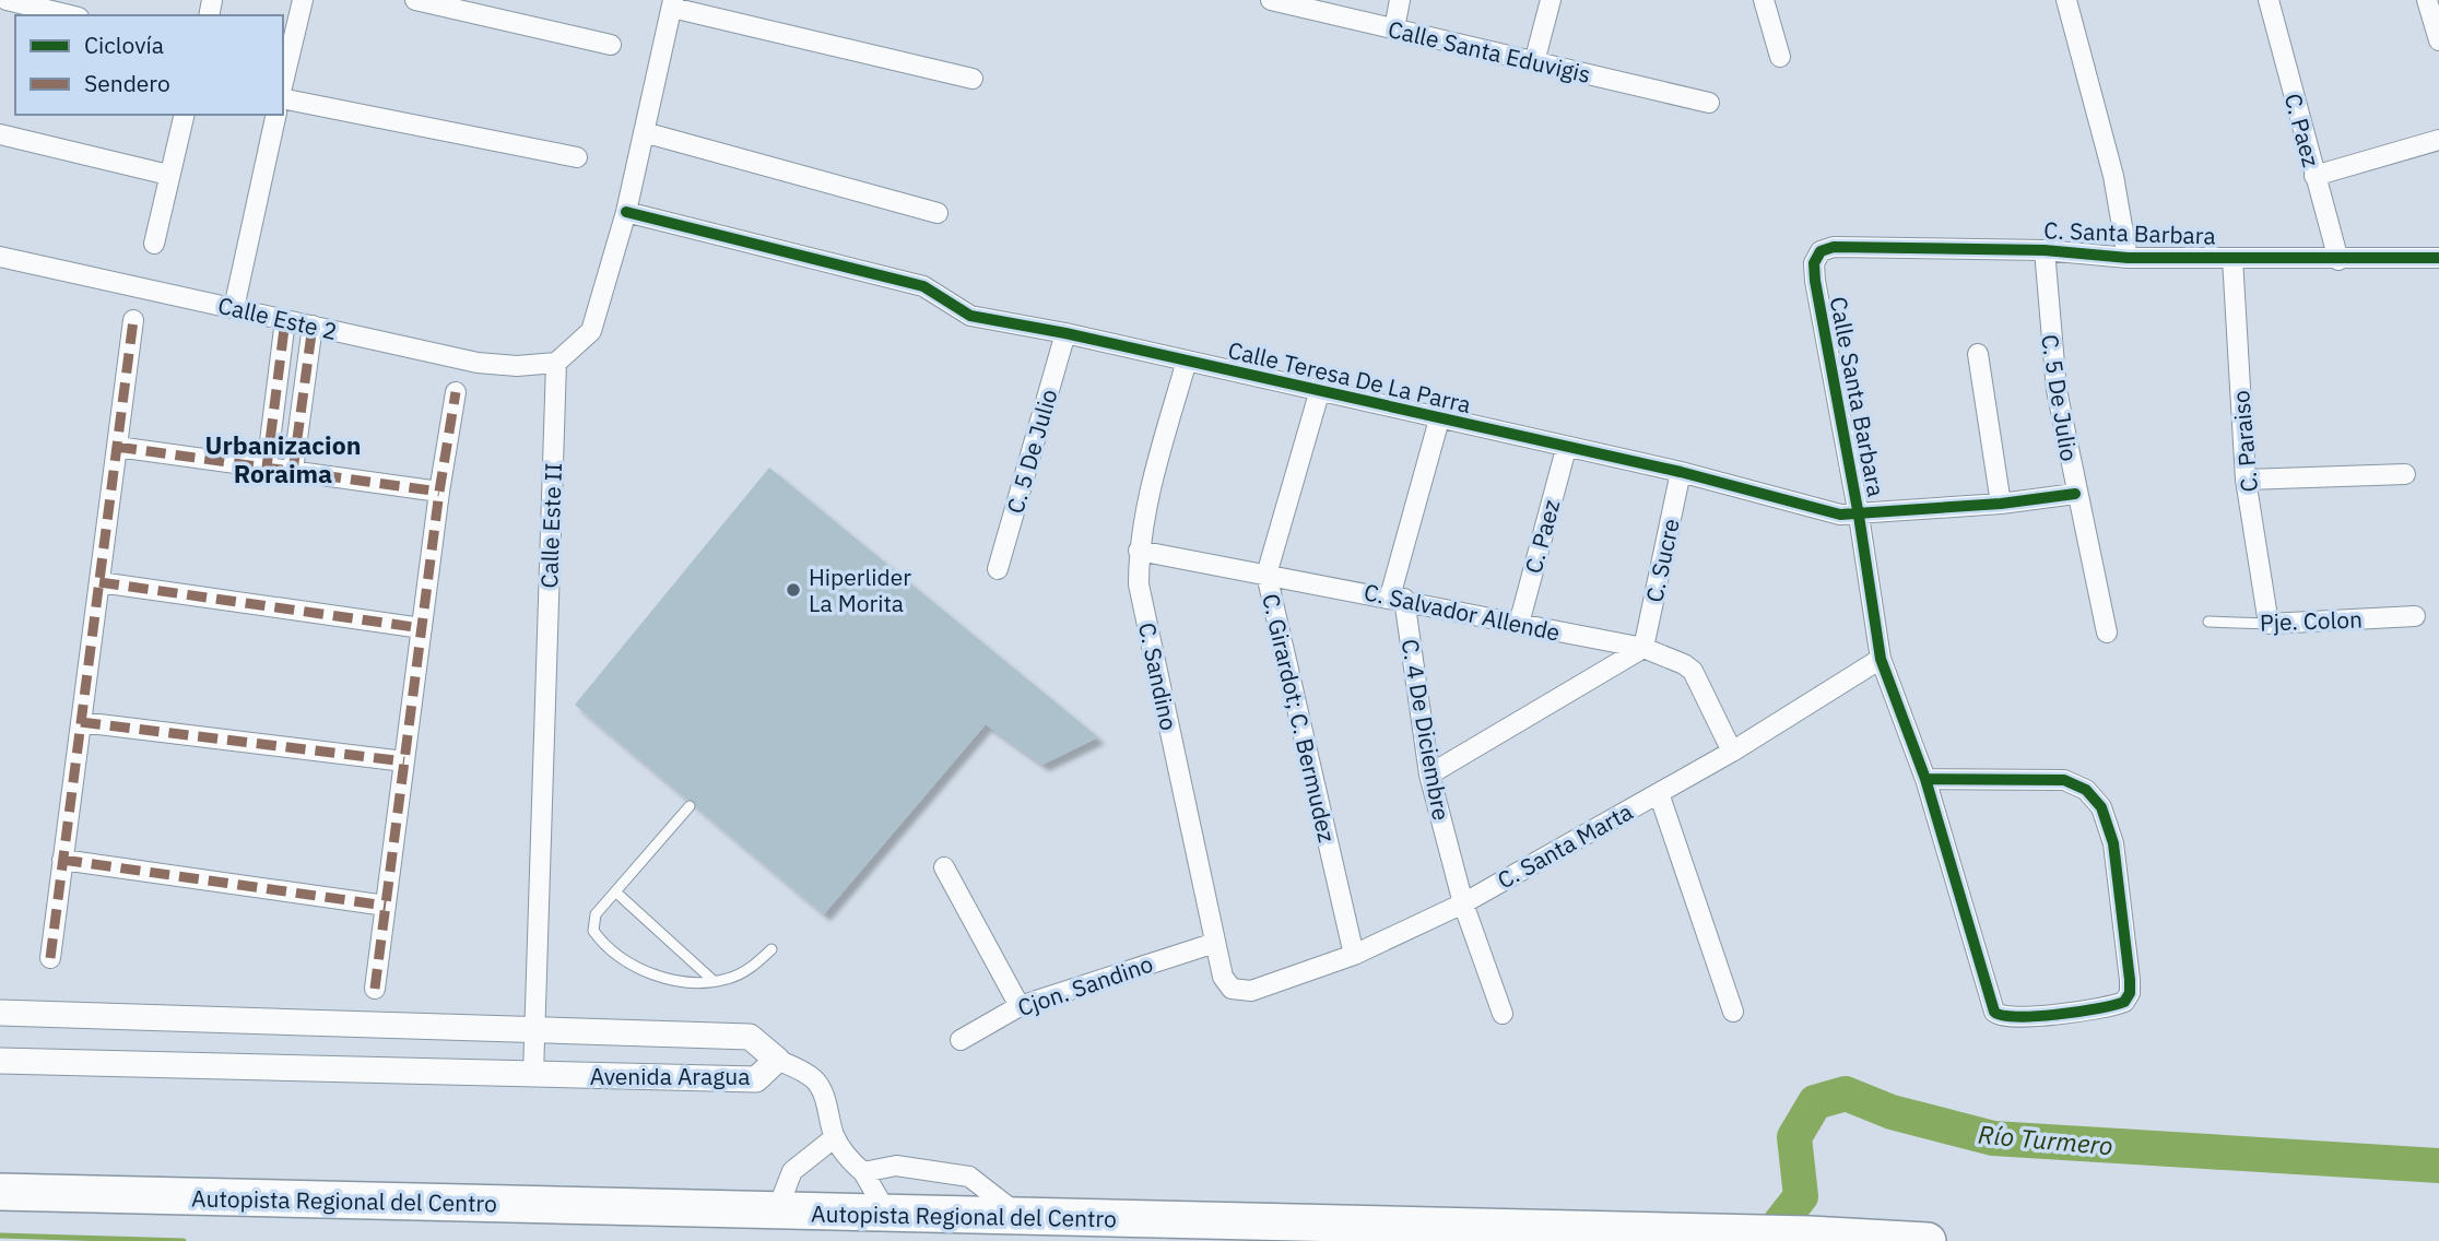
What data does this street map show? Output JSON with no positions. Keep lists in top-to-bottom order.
{
  "streets": {
    "highway": ["Autopista Regional del Centro"],
    "street": [
      "Calle Santa Eduvigis",
      "C. Paez",
      "C. Santa Barbara",
      "Calle Este 2",
      "Calle Teresa De La Parra",
      "Calle Santa Barbara",
      "C. 5 De Julio",
      "C. Paraiso",
      "Calle Este II",
      "C. Sucre",
      "C. Salvador Allende",
      "Pje. Colon",
      "C. Sandino",
      "C. Girardot; C. Bermudez",
      "C. 4 De Diciembre",
      "C. Santa Marta",
      "Cjon. Sandino",
      "Avenida Aragua"
    ]
  },
  "crossings": [
    ["C. Paez", "C. Santa Barbara"],
    ["C. Paez", "Calle Teresa De La Parra"],
    ["C. Paez", "C. Salvador Allende"],
    ["C. Santa Barbara", "Calle Santa Barbara"],
    ["C. Santa Barbara", "C. 5 De Julio"],
    ["C. Santa Barbara", "C. Paraiso"],
    ["Calle Este 2", "Calle Este II"],
    ["Calle Teresa De La Parra", "Calle Santa Barbara"],
    ["Calle Teresa De La Parra", "C. 5 De Julio"],
    ["Calle Teresa De La Parra", "C. Sucre"],
    ["Calle Teresa De La Parra", "C. Sandino"],
    ["Calle Teresa De La Parra", "C. Girardot; C. Bermudez"],
    ["Calle Teresa De La Parra", "C. 4 De Diciembre"],
    ["Calle Santa Barbara", "C. Santa Marta"],
    ["C. Paraiso", "Pje. Colon"],
    ["Calle Este II", "Avenida Aragua"],
    ["C. Sucre", "C. Salvador Allende"],
    ["C. Salvador Allende", "C. Sandino"],
    ["C. Salvador Allende", "C. Girardot; C. Bermudez"],
    ["C. Salvador Allende", "C. 4 De Diciembre"],
    ["C. Salvador Allende", "C. Santa Marta"],
    ["C. Sandino", "C. Santa Marta"],
    ["C. Sandino", "Cjon. Sandino"],
    ["C. Girardot; C. Bermudez", "C. Santa Marta"],
    ["C. 4 De Diciembre", "C. Santa Marta"]
  ],
  "districts": ["Urbanizacion Roraima"],
  "water": ["Río Turmero"],
  "places": ["Hiperlider La Morita"],
  "legend": ["Ciclovía", "Sendero"]
}
